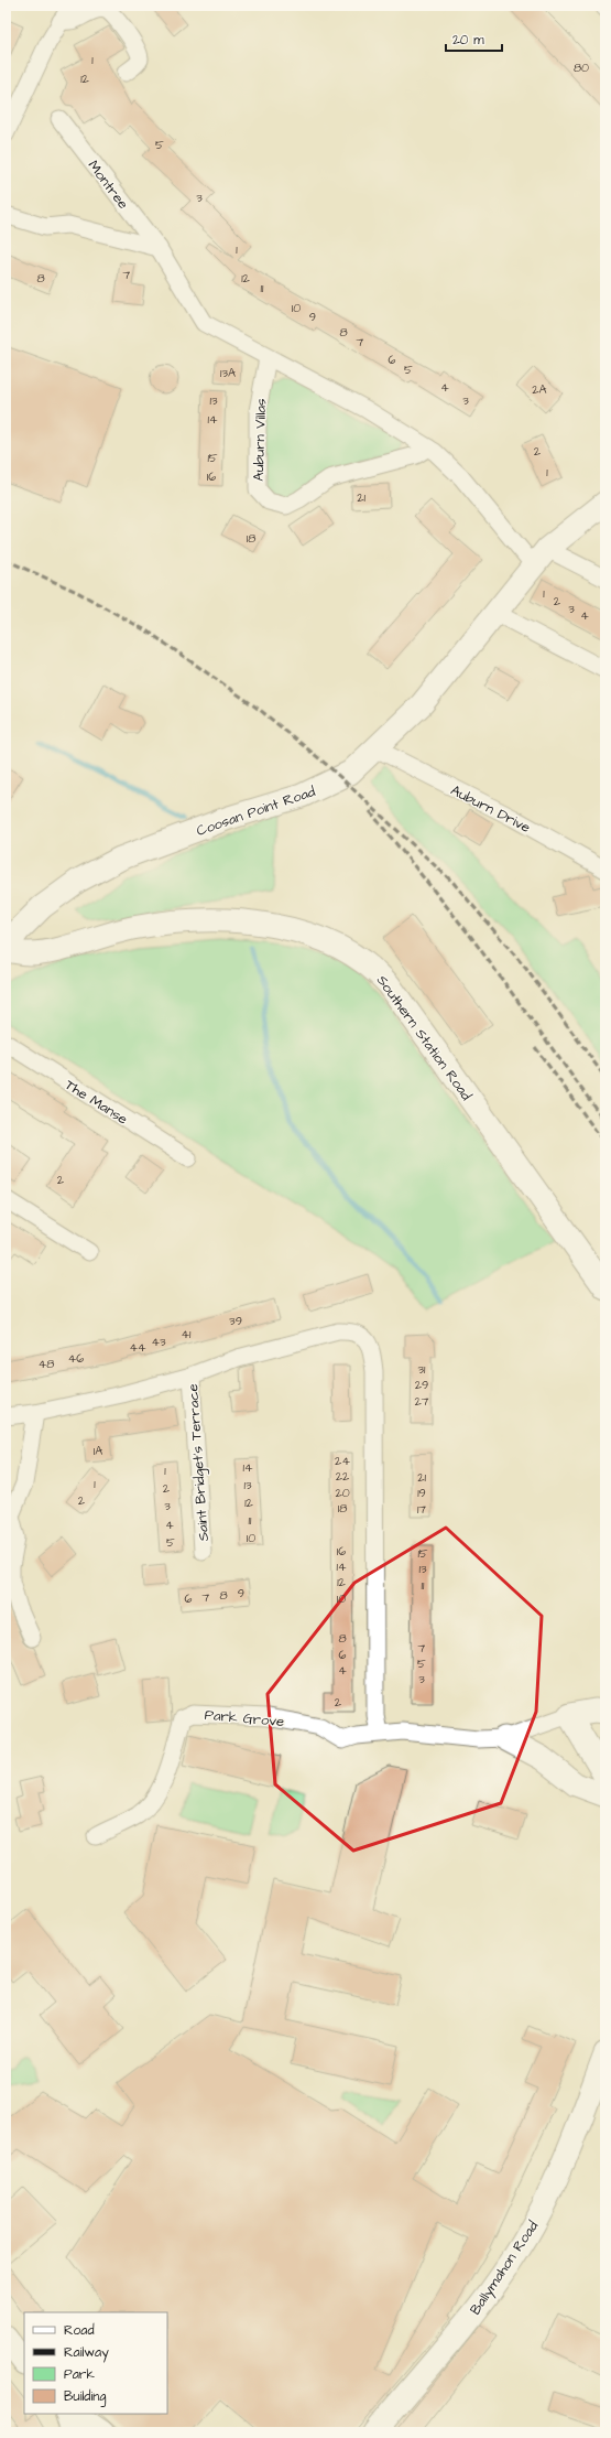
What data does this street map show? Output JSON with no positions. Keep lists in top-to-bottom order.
{
  "streets": {
    "street": [
      "Montree",
      "Auburn Villas",
      "Auburn Drive",
      "Coosan Point Road",
      "Southern Station Road",
      "The Manse",
      "Saint Bridget's Terrace",
      "Park Grove",
      "Ballymahon Road"
    ]
  },
  "crossings": [
    ["Montree", "Auburn Villas"],
    ["Auburn Drive", "Coosan Point Road"],
    ["Coosan Point Road", "Southern Station Road"]
  ],
  "house_numbers": [
    "1",
    "80",
    "12",
    "5",
    "3",
    "1",
    "7",
    "8",
    "12",
    "11",
    "10",
    "9",
    "8",
    "7",
    "6",
    "5",
    "13A",
    "4",
    "2A",
    "13",
    "3",
    "14",
    "2",
    "15",
    "1",
    "16",
    "21",
    "18",
    "1",
    "2",
    "3",
    "4",
    "2",
    "39",
    "41",
    "43",
    "44",
    "46",
    "48",
    "31",
    "29",
    "27",
    "1A",
    "24",
    "14",
    "1",
    "22",
    "21",
    "1",
    "13",
    "2",
    "20",
    "19",
    "2",
    "12",
    "3",
    "18",
    "17",
    "11",
    "4",
    "10",
    "5",
    "16",
    "15",
    "14",
    "13",
    "12",
    "11",
    "9",
    "8",
    "7",
    "6",
    "10",
    "8",
    "7",
    "6",
    "5",
    "4",
    "3",
    "2"
  ],
  "legend": [
    "Road",
    "Railway",
    "Park",
    "Building"
  ],
  "scale_bar": "20 m"
}
